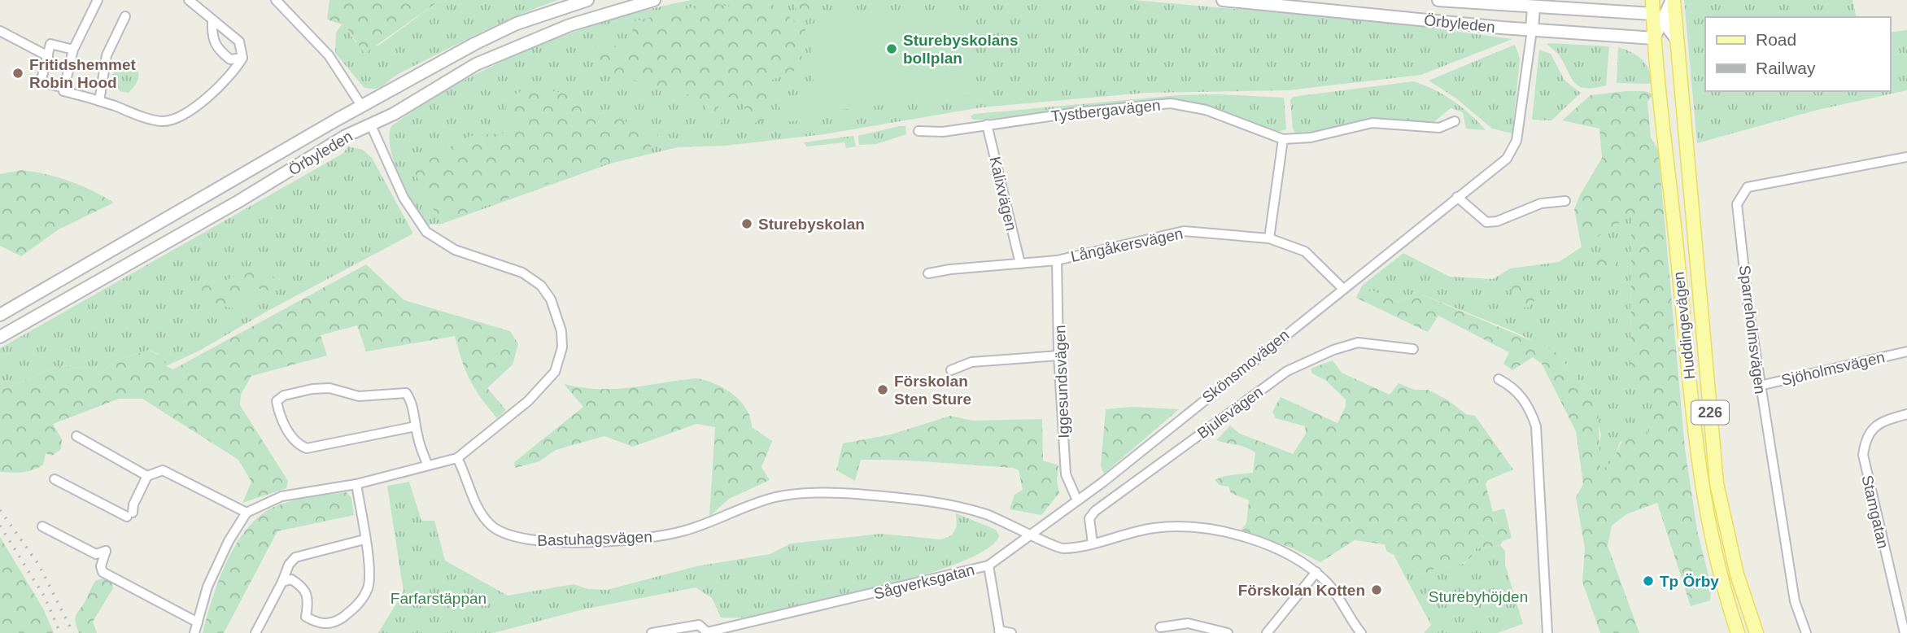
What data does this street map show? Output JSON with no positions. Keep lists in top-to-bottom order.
{
  "streets": {
    "main road": ["Örbyleden", "Huddingevägen", "226"],
    "street": [
      "Tystbergavägen",
      "Kalixvägen",
      "Långåkersvägen",
      "Sparreholmsvägen",
      "Skönsmovägen",
      "Sjöholmsvägen",
      "Iggesundsvägen",
      "Bjulevägen",
      "Stamgatan",
      "Bastuhagsvägen",
      "Sågverksgatan"
    ]
  },
  "crossings": [
    ["Örbyleden", "Huddingevägen"],
    ["Örbyleden", "Skönsmovägen"],
    ["Tystbergavägen", "Kalixvägen"],
    ["Kalixvägen", "Långåkersvägen"],
    ["Långåkersvägen", "Skönsmovägen"],
    ["Långåkersvägen", "Iggesundsvägen"],
    ["Sparreholmsvägen", "Sjöholmsvägen"],
    ["Skönsmovägen", "Iggesundsvägen"],
    ["Skönsmovägen", "Bastuhagsvägen"],
    ["Skönsmovägen", "Sågverksgatan"],
    ["Bastuhagsvägen", "Sågverksgatan"]
  ],
  "parks": ["Sturebyhöjden", "Farfarstäppan"],
  "places": [
    "Sturebyskolans bollplan",
    "Fritidshemmet Robin Hood",
    "Sturebyskolan",
    "Förskolan Sten Sture",
    "Tp Örby",
    "Förskolan Kotten"
  ],
  "legend": ["Road", "Railway"]
}
